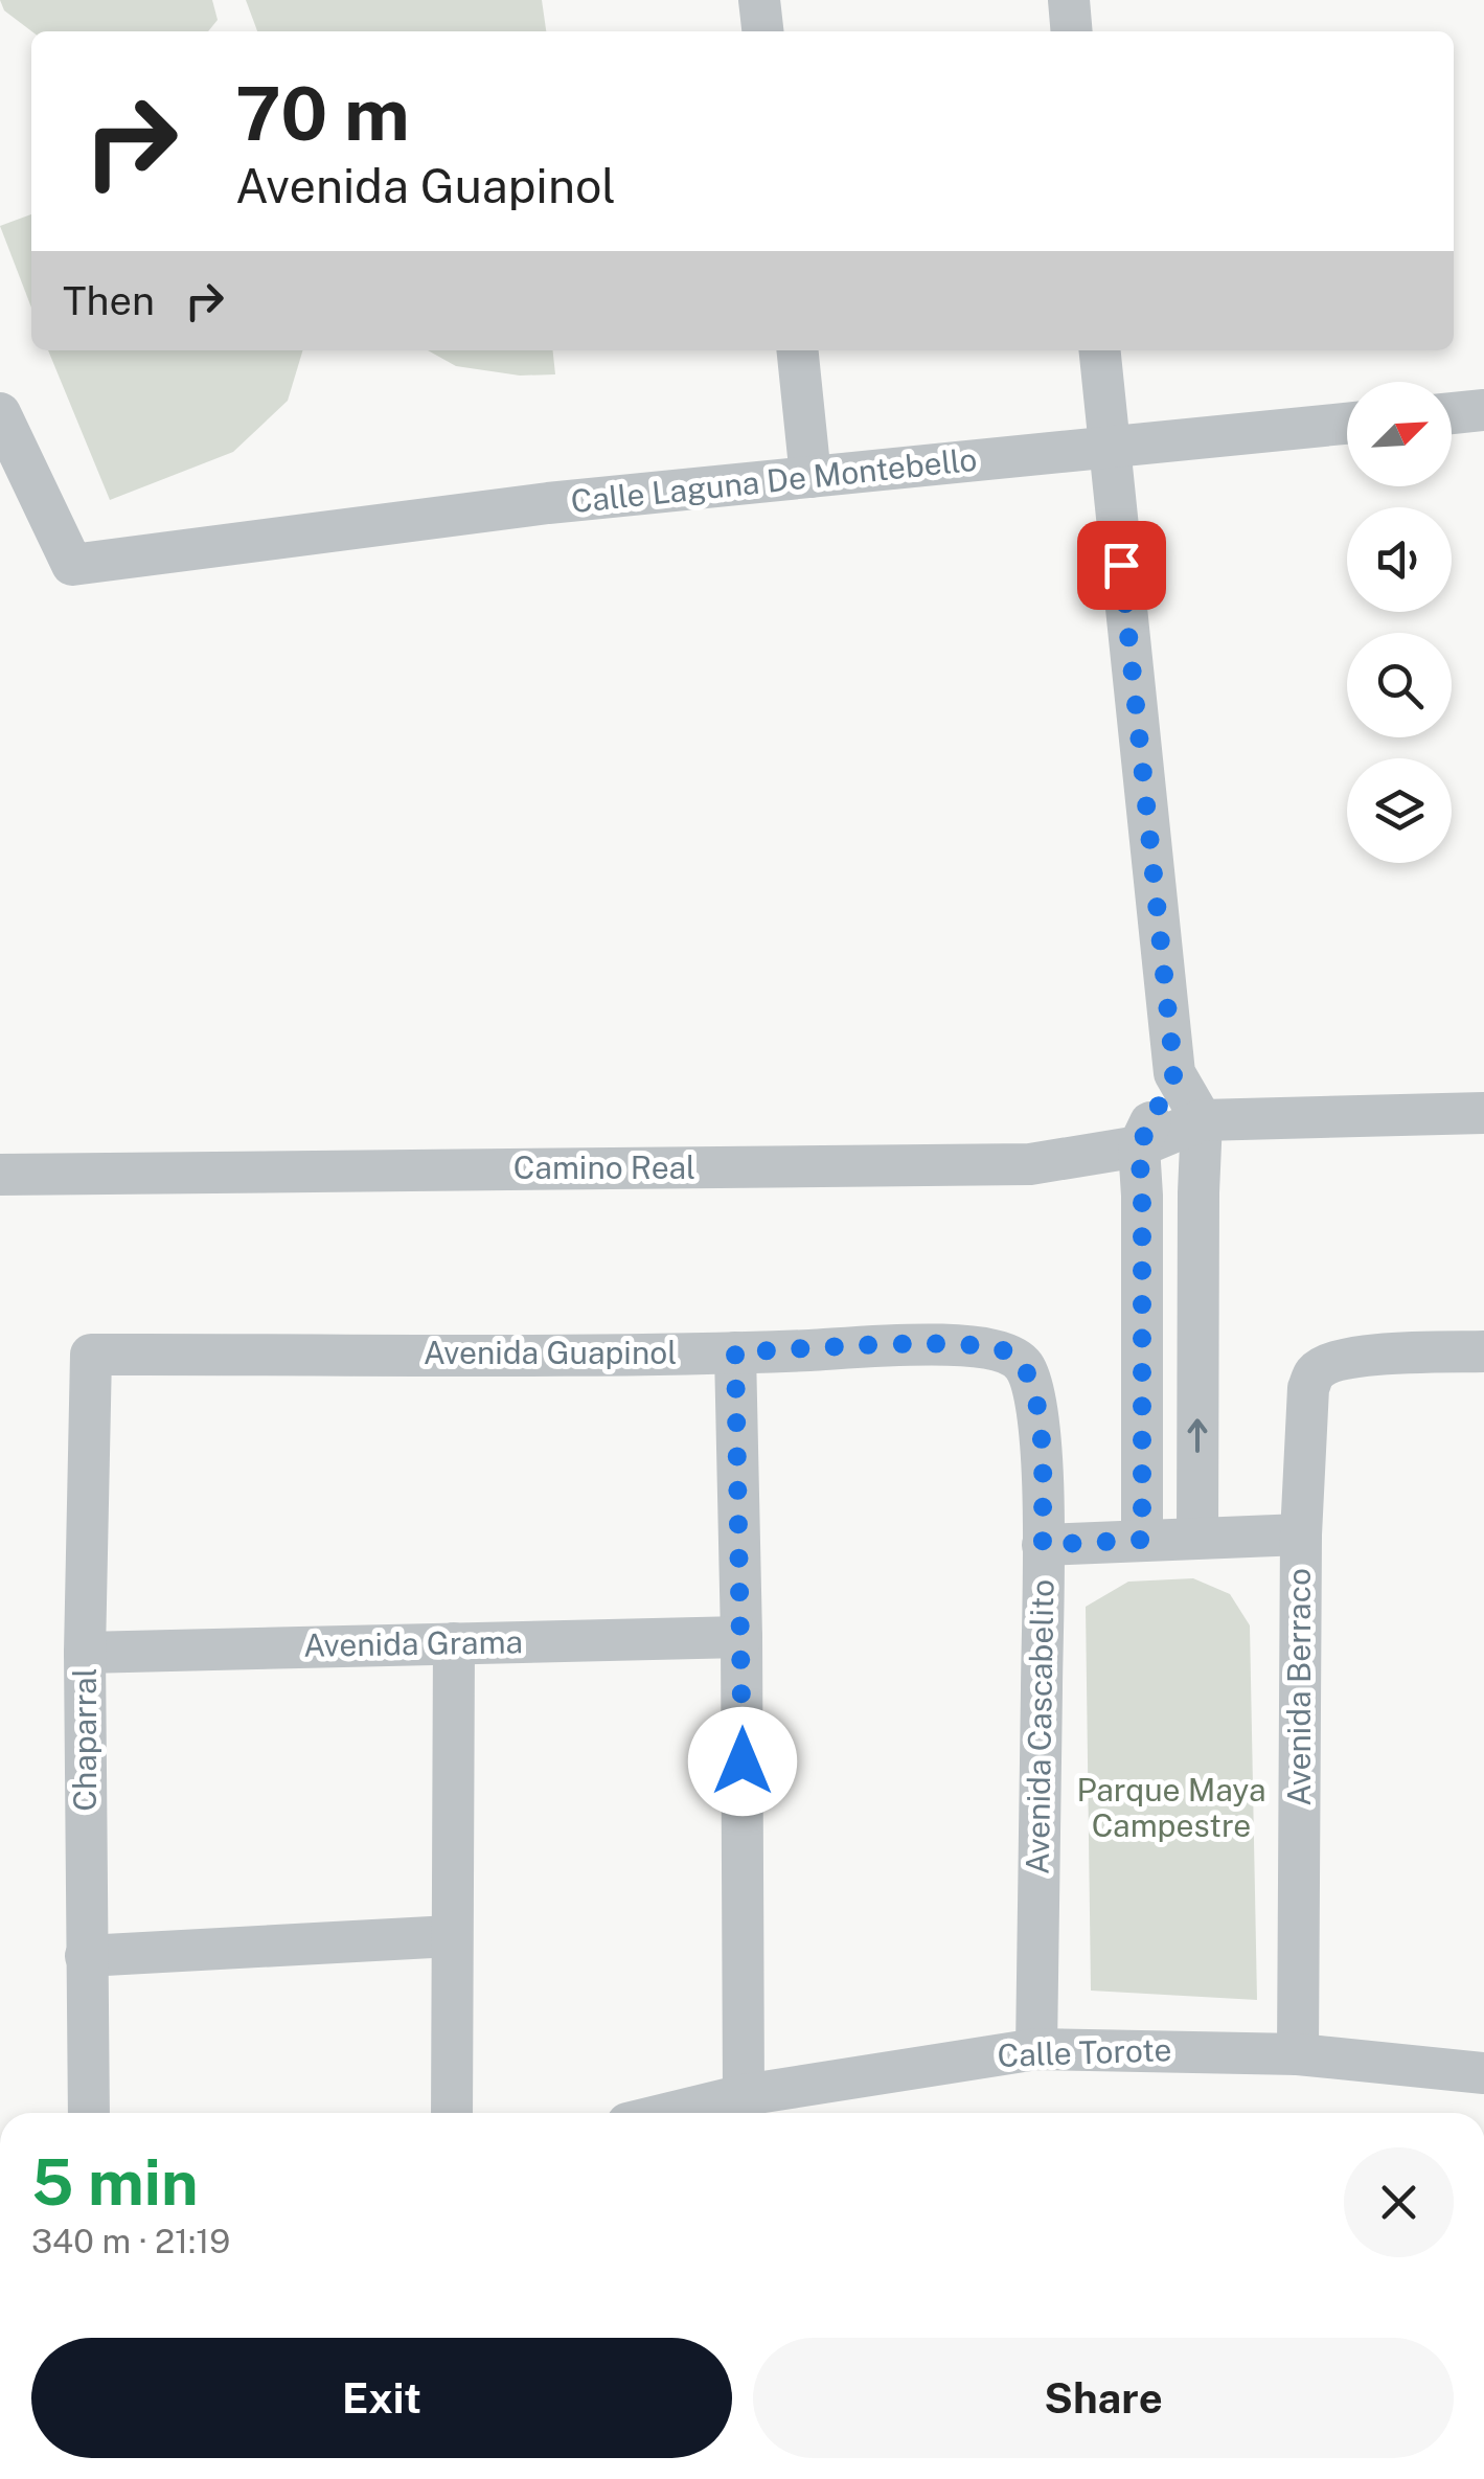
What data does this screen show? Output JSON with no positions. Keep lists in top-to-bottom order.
{
  "streets": {
    "street": [
      "Calle Laguna De Montebello",
      "Camino Real",
      "Avenida Guapinol",
      "Avenida Grama",
      "Avenida Berraco",
      "Avenida Cascabelito",
      "Chaparral",
      "Calle Torote"
    ]
  },
  "crossings": [
    ["Avenida Guapinol", "Avenida Cascabelito"],
    ["Avenida Guapinol", "Chaparral"],
    ["Avenida Grama", "Chaparral"],
    ["Avenida Berraco", "Calle Torote"],
    ["Avenida Cascabelito", "Calle Torote"]
  ],
  "parks": ["Parque Maya Campestre"],
  "north": "top right",
  "page": {
    "turn": ["70 m", "Avenida Guapinol"],
    "then": "Then",
    "heading": ["5 min", "340 m · 21:19"],
    "buttons": ["Exit", "Share"]
  }
}
